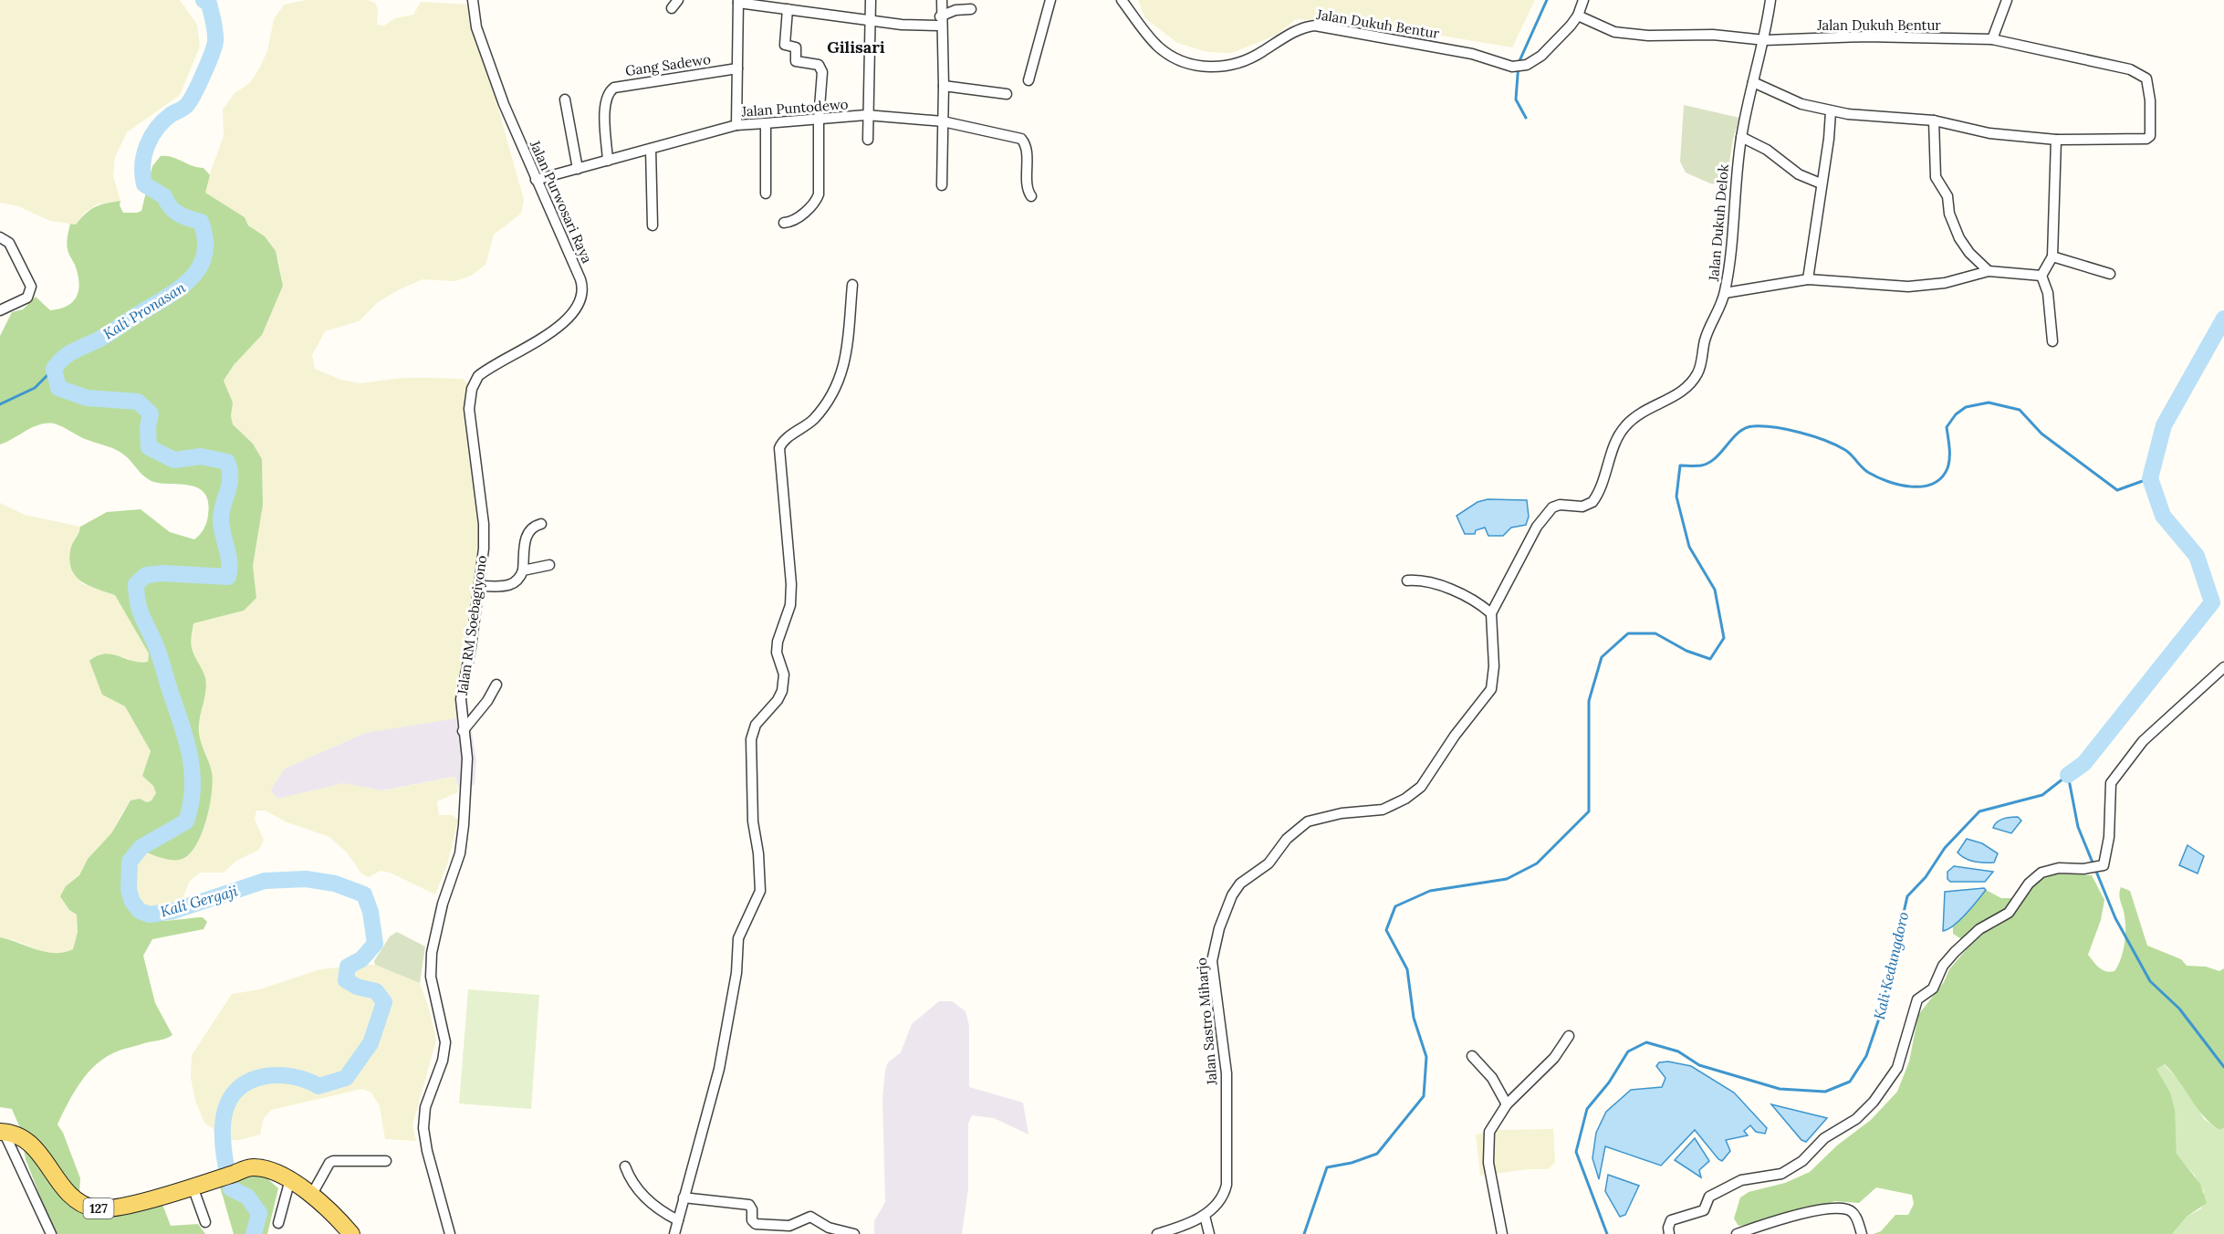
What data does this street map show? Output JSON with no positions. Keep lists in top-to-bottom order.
{
  "streets": {
    "main road": ["127"],
    "street": [
      "Jalan Dukuh Bentur",
      "Gang Sadewo",
      "Jalan Puntodewo",
      "Jalan Purwosari Raya",
      "Jalan Dukuh Delok",
      "Jalan RM Soebagiyono",
      "Jalan Sastro Miharjo"
    ]
  },
  "crossings": [
    ["Jalan Dukuh Bentur", "Jalan Dukuh Delok"],
    ["Gang Sadewo", "Jalan Puntodewo"],
    ["Jalan Puntodewo", "Jalan Purwosari Raya"],
    ["Jalan Purwosari Raya", "Jalan RM Soebagiyono"],
    ["Jalan Dukuh Delok", "Jalan Sastro Miharjo"]
  ],
  "districts": ["Gilisari"],
  "water": ["Kali Pronasan", "Kali Gergaji", "Kali Kedungdoro"]
}
